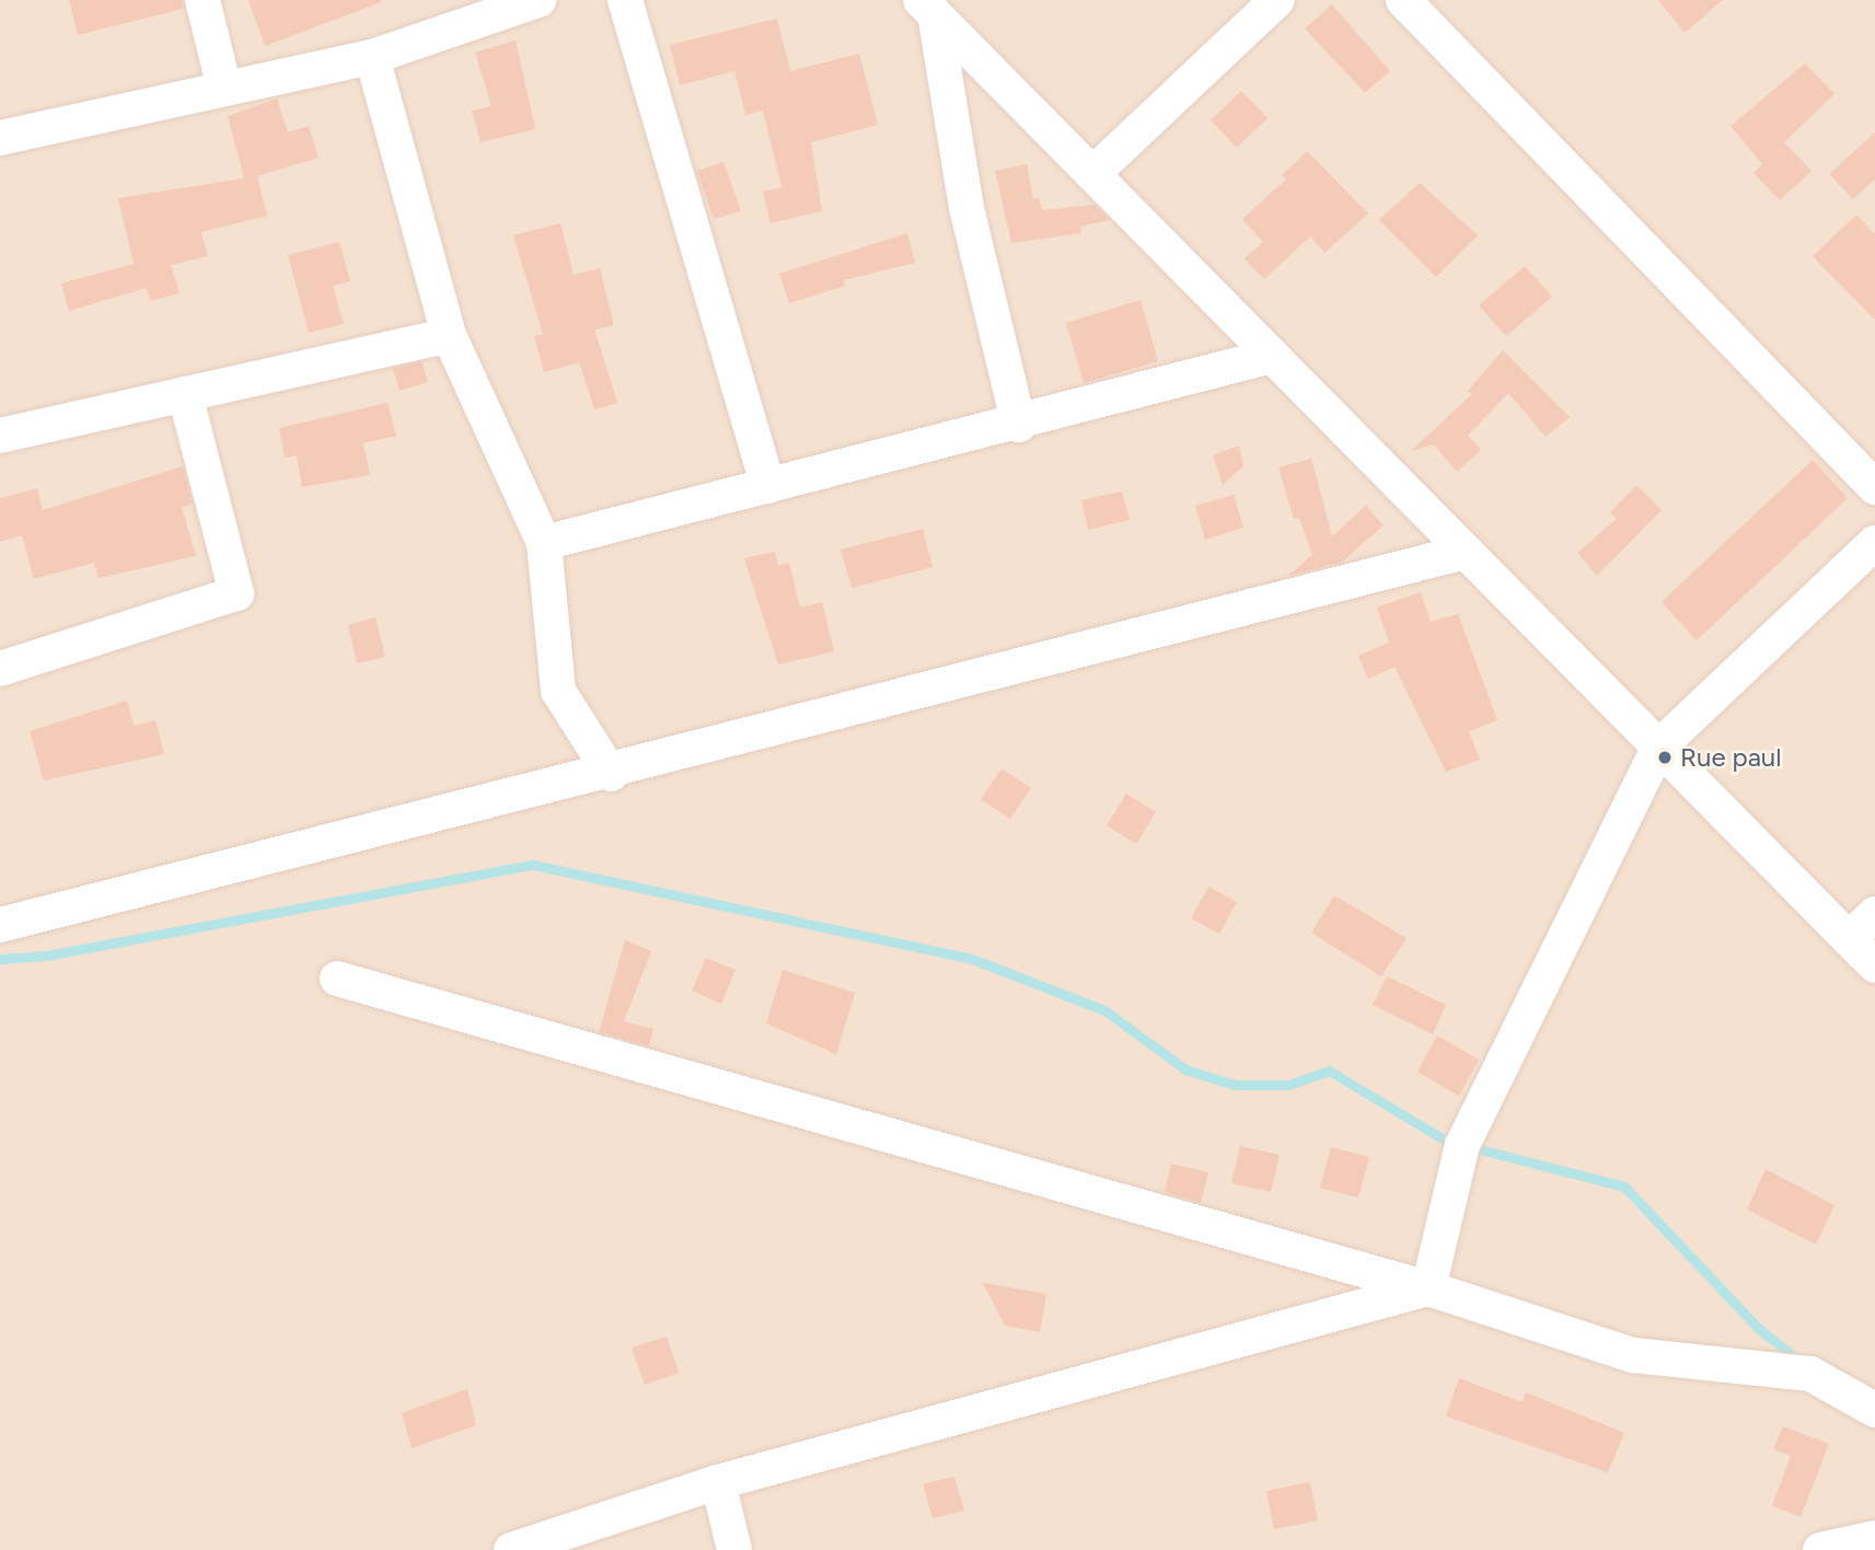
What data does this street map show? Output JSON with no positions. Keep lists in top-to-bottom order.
{
  "places": ["Rue paul"]
}
